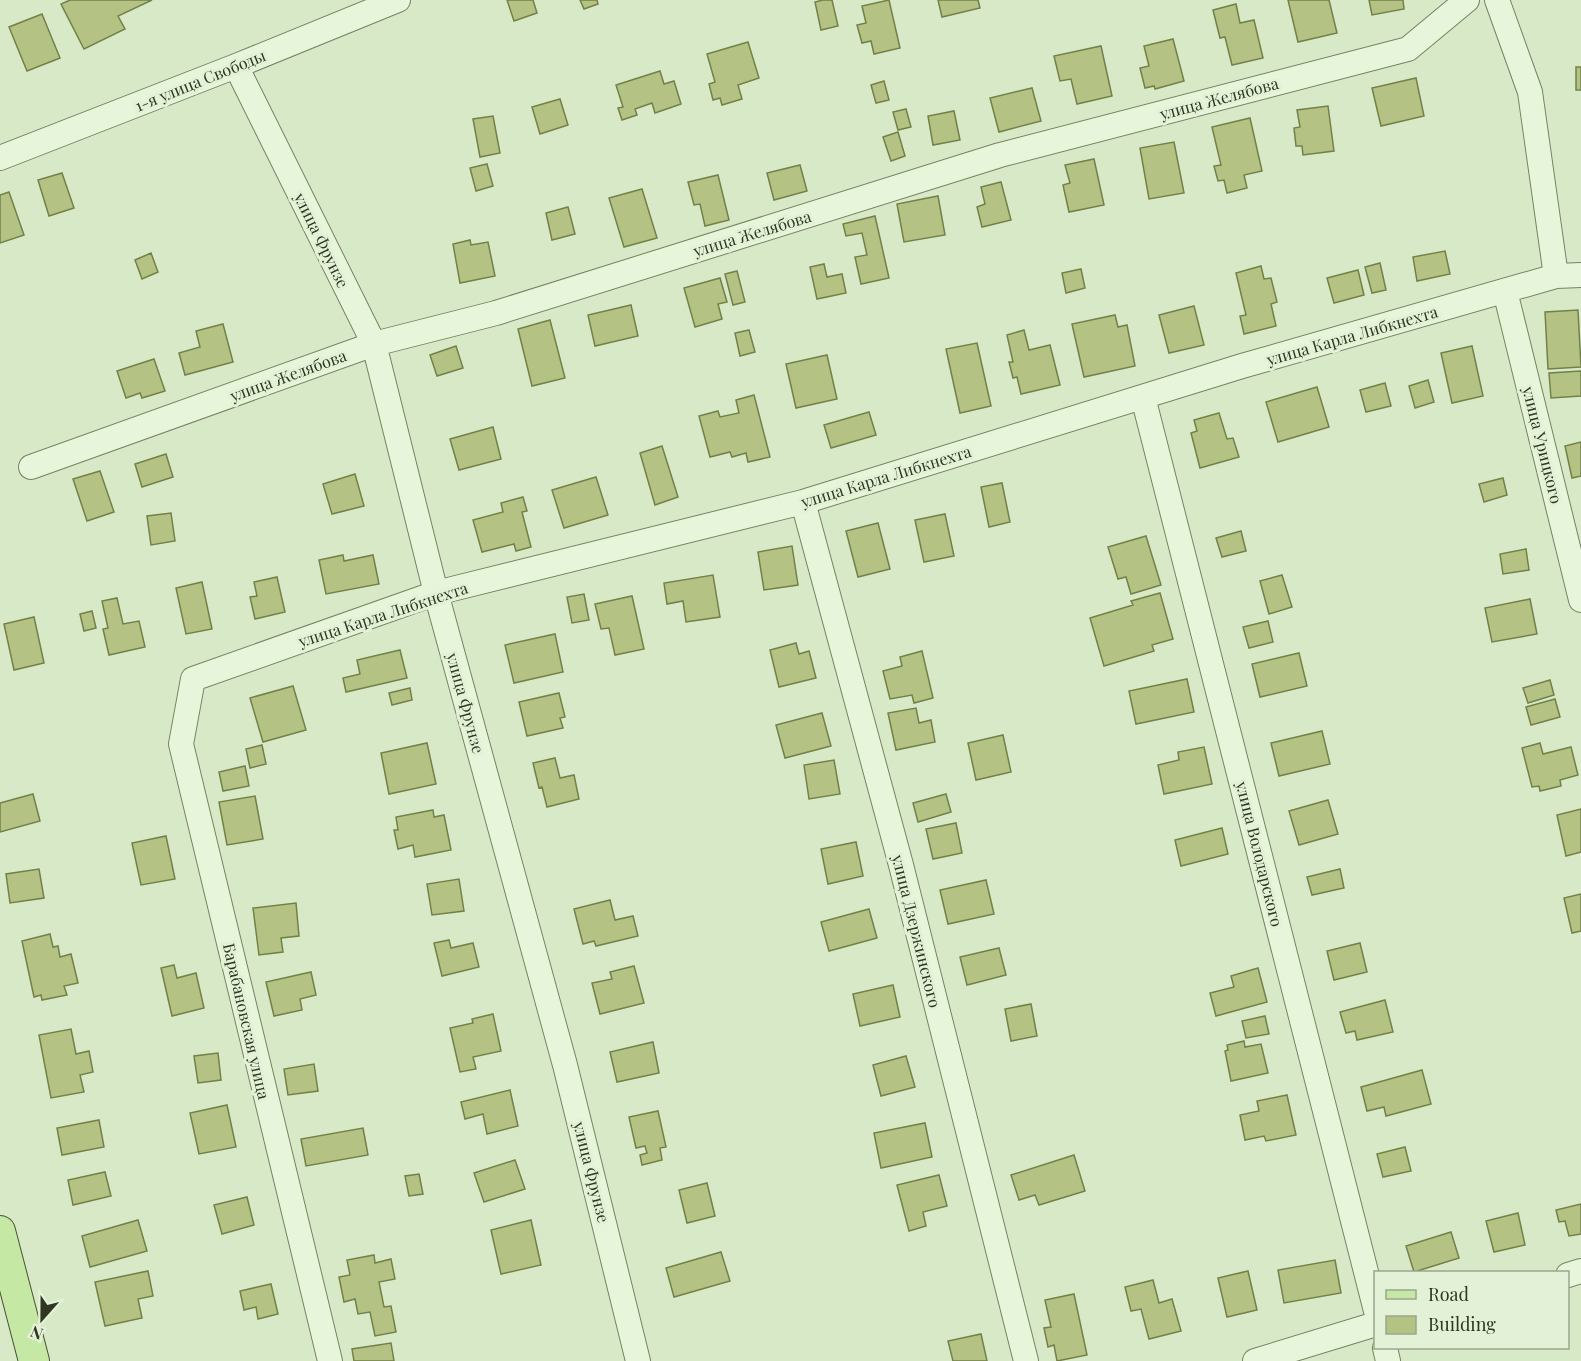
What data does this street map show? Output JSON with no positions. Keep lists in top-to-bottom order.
{
  "streets": {
    "street": [
      "1-я улица Свободы",
      "улица Желябова",
      "улица Фрунзе",
      "улица Карла Либкнехта",
      "улица Урицкого",
      "улица Володарского",
      "улица Дзержинского",
      "Барабановская улица"
    ]
  },
  "crossings": [
    ["1-я улица Свободы", "улица Фрунзе"],
    ["улица Желябова", "улица Фрунзе"],
    ["улица Фрунзе", "улица Карла Либкнехта"],
    ["улица Карла Либкнехта", "улица Урицкого"],
    ["улица Карла Либкнехта", "улица Володарского"],
    ["улица Карла Либкнехта", "улица Дзержинского"],
    ["улица Карла Либкнехта", "Барабановская улица"]
  ],
  "legend": ["Road", "Building"],
  "north": "bottom"
}
